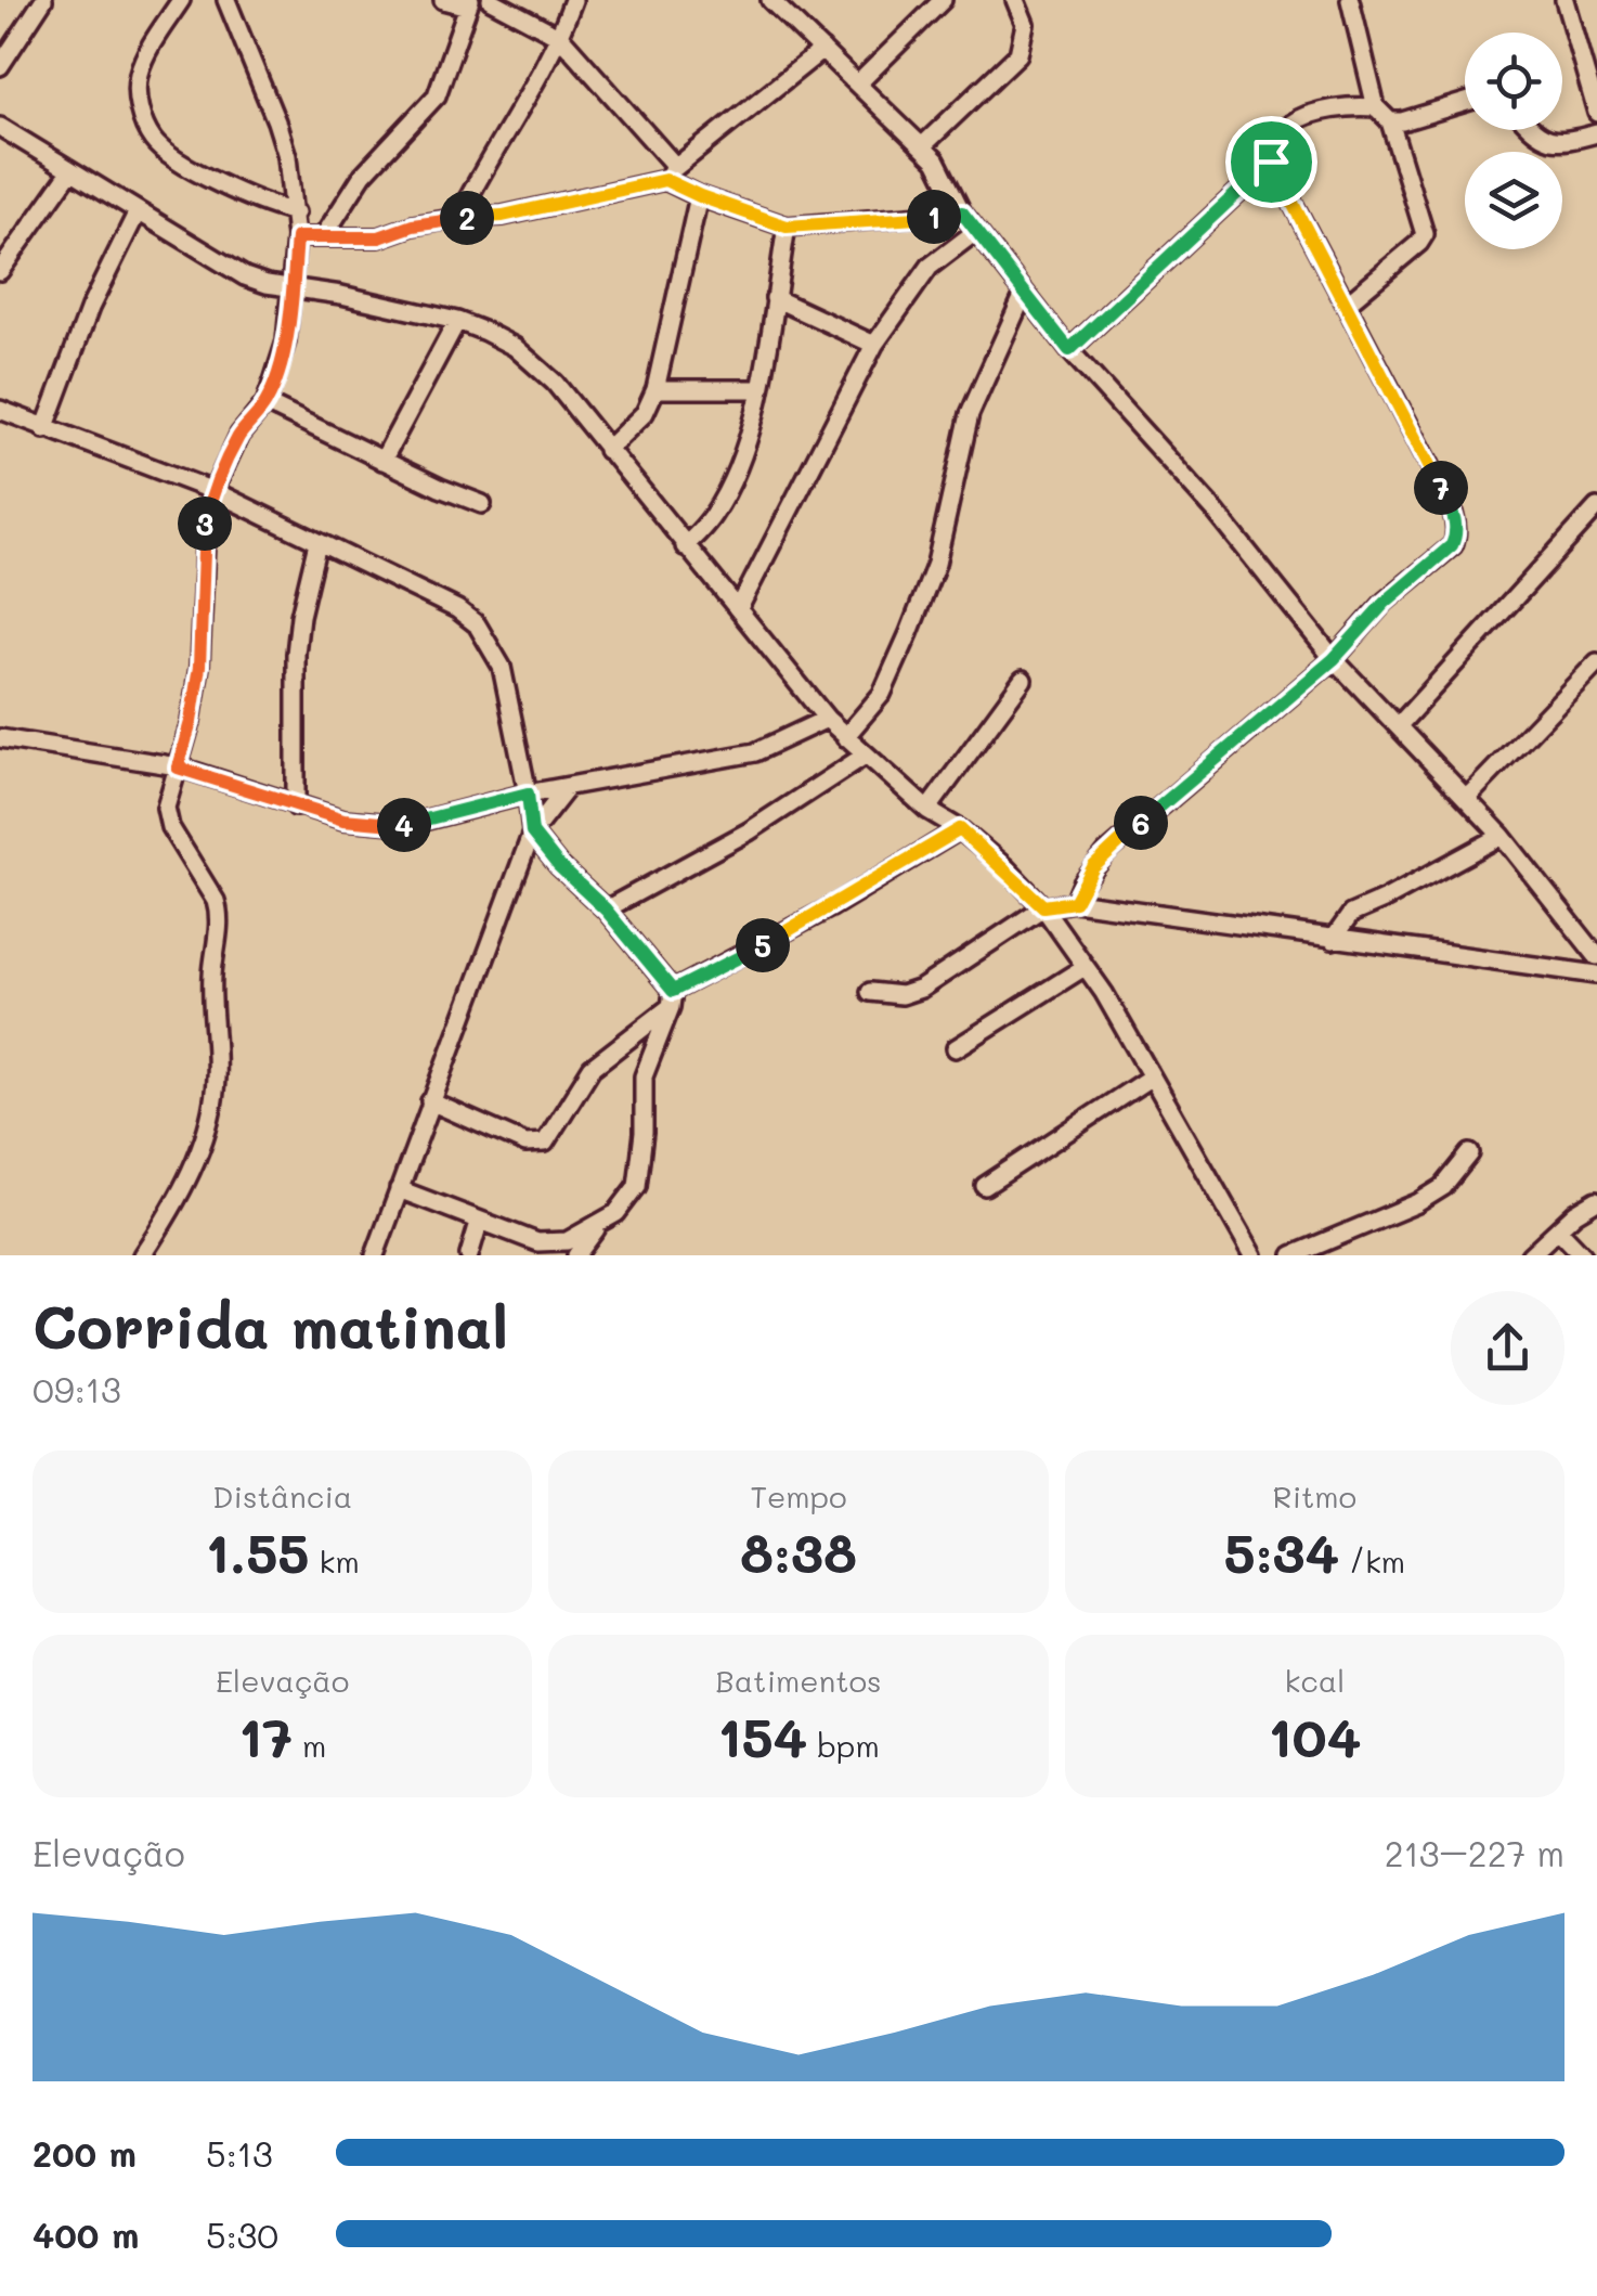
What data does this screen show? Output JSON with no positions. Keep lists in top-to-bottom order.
{
  "page": {
    "pins": [
      "1",
      "2",
      "7",
      "3",
      "6",
      "4",
      "5"
    ],
    "heading": ["Corrida matinal", "09:13"],
    "stats": [
      ["Distância", "1.55 km"],
      ["Tempo", "8:38"],
      ["Ritmo", "5:34 /km"],
      ["Elevação", "17 m"],
      ["Batimentos", "154 bpm"],
      ["kcal", "104"]
    ],
    "chart": ["Elevação", "213–227 m"],
    "list": [
      {
        "name": "200 m",
        "note": "5:13"
      },
      {
        "name": "400 m",
        "note": "5:30"
      }
    ]
  }
}
